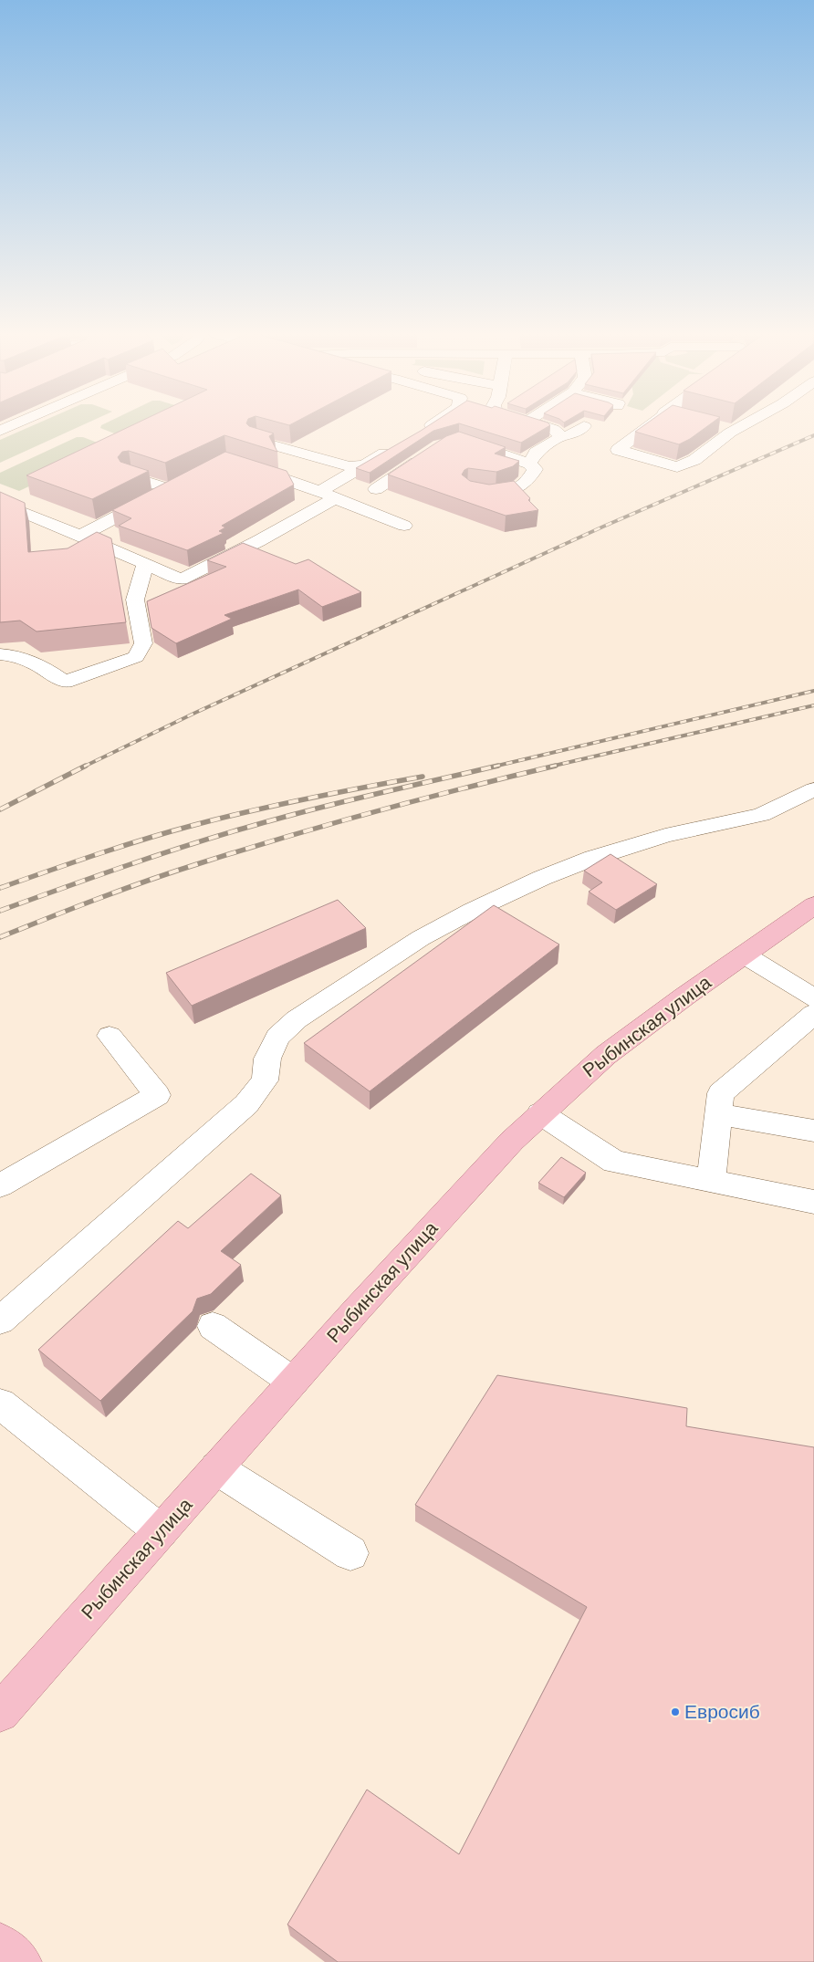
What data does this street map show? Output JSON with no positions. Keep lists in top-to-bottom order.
{
  "streets": {
    "main road": ["Рыбинская улица"]
  },
  "places": ["Евросиб"]
}
